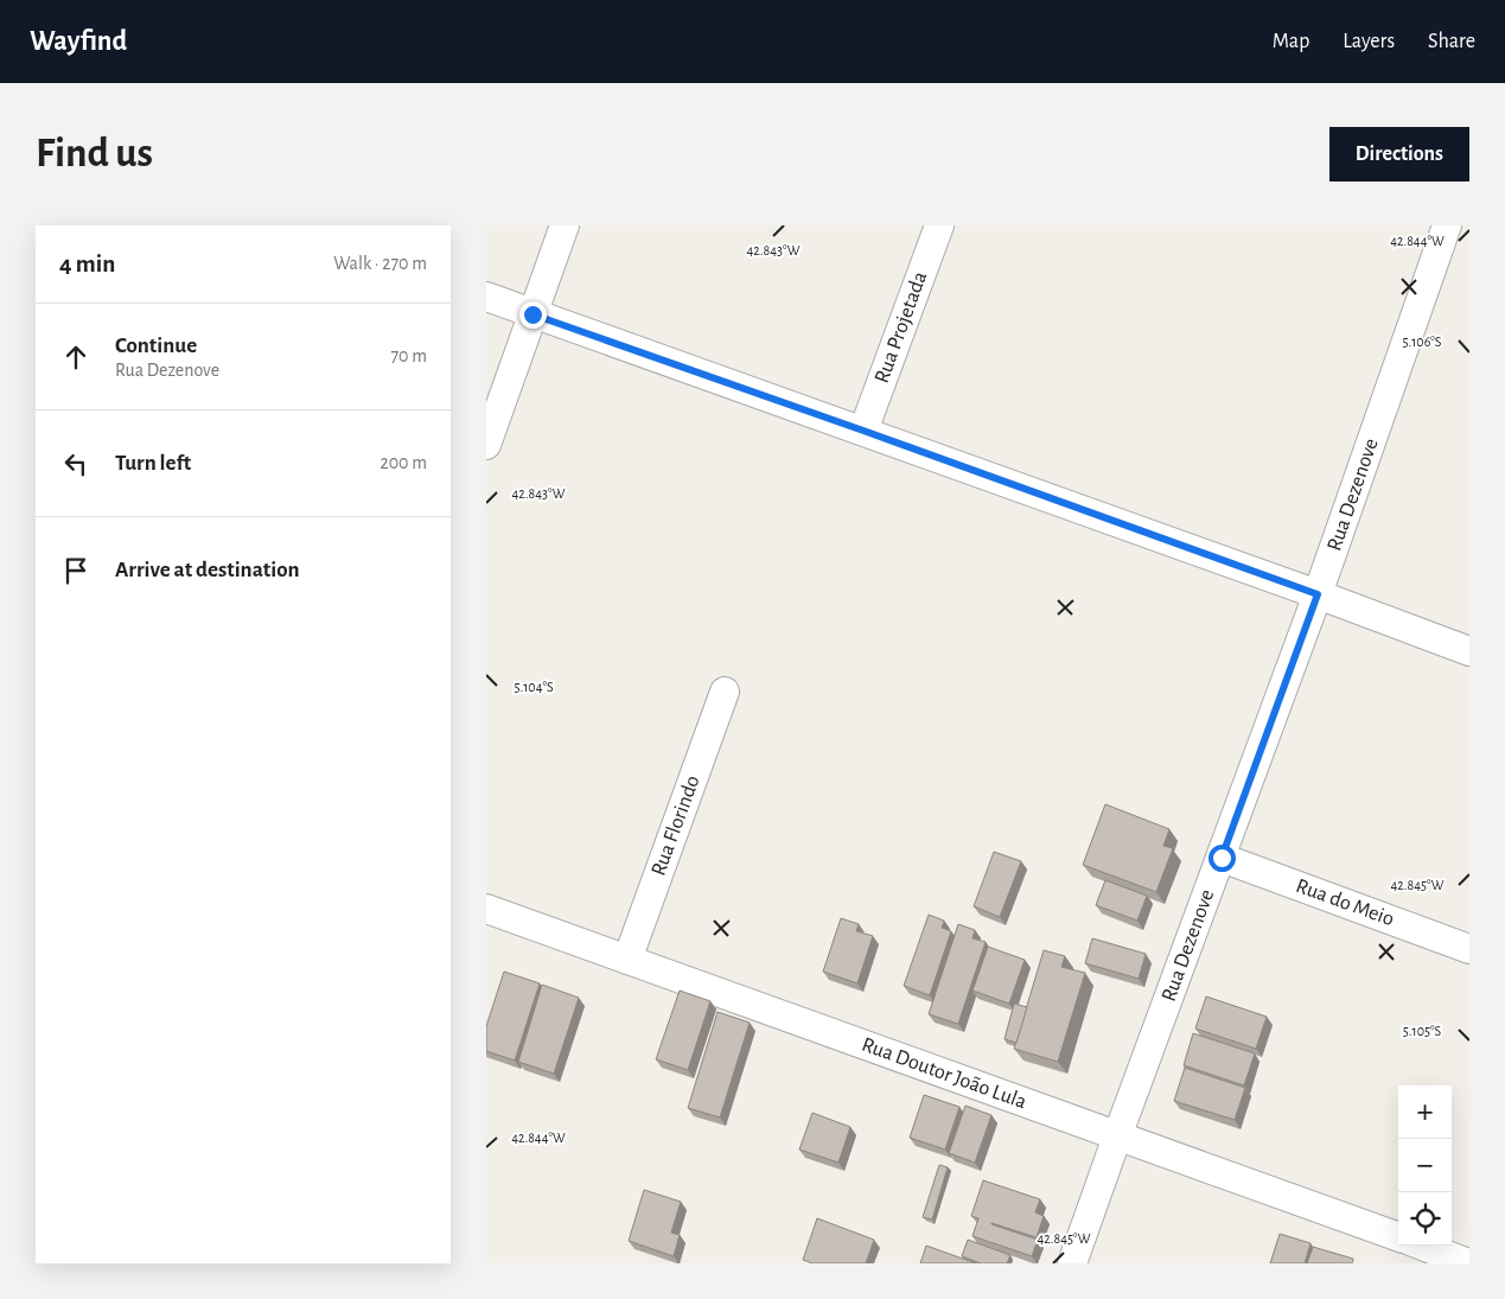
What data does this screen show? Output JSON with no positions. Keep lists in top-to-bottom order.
{
  "streets": {
    "street": [
      "Rua Projetada",
      "Rua Dezenove",
      "Rua Florindo",
      "Rua do Meio",
      "Rua Doutor João Lula"
    ]
  },
  "crossings": [
    ["Rua Dezenove", "Rua do Meio"],
    ["Rua Dezenove", "Rua Doutor João Lula"],
    ["Rua Florindo", "Rua Doutor João Lula"]
  ],
  "page": {
    "header": "Wayfind",
    "nav": ["Map", "Layers", "Share"],
    "buttons": "Directions",
    "title": "Find us",
    "heading": ["4 min", "Walk · 270 m"],
    "list": [
      ["Continue", "Rua Dezenove", "70 m"],
      ["Turn left", "200 m"],
      "Arrive at destination"
    ],
    "map_buttons": ["+", "−"]
  },
  "coordinates": [
    "42.844°W",
    "42.843°W",
    "5.106°S",
    "5.104°S",
    "42.845°W",
    "5.105°S"
  ]
}
